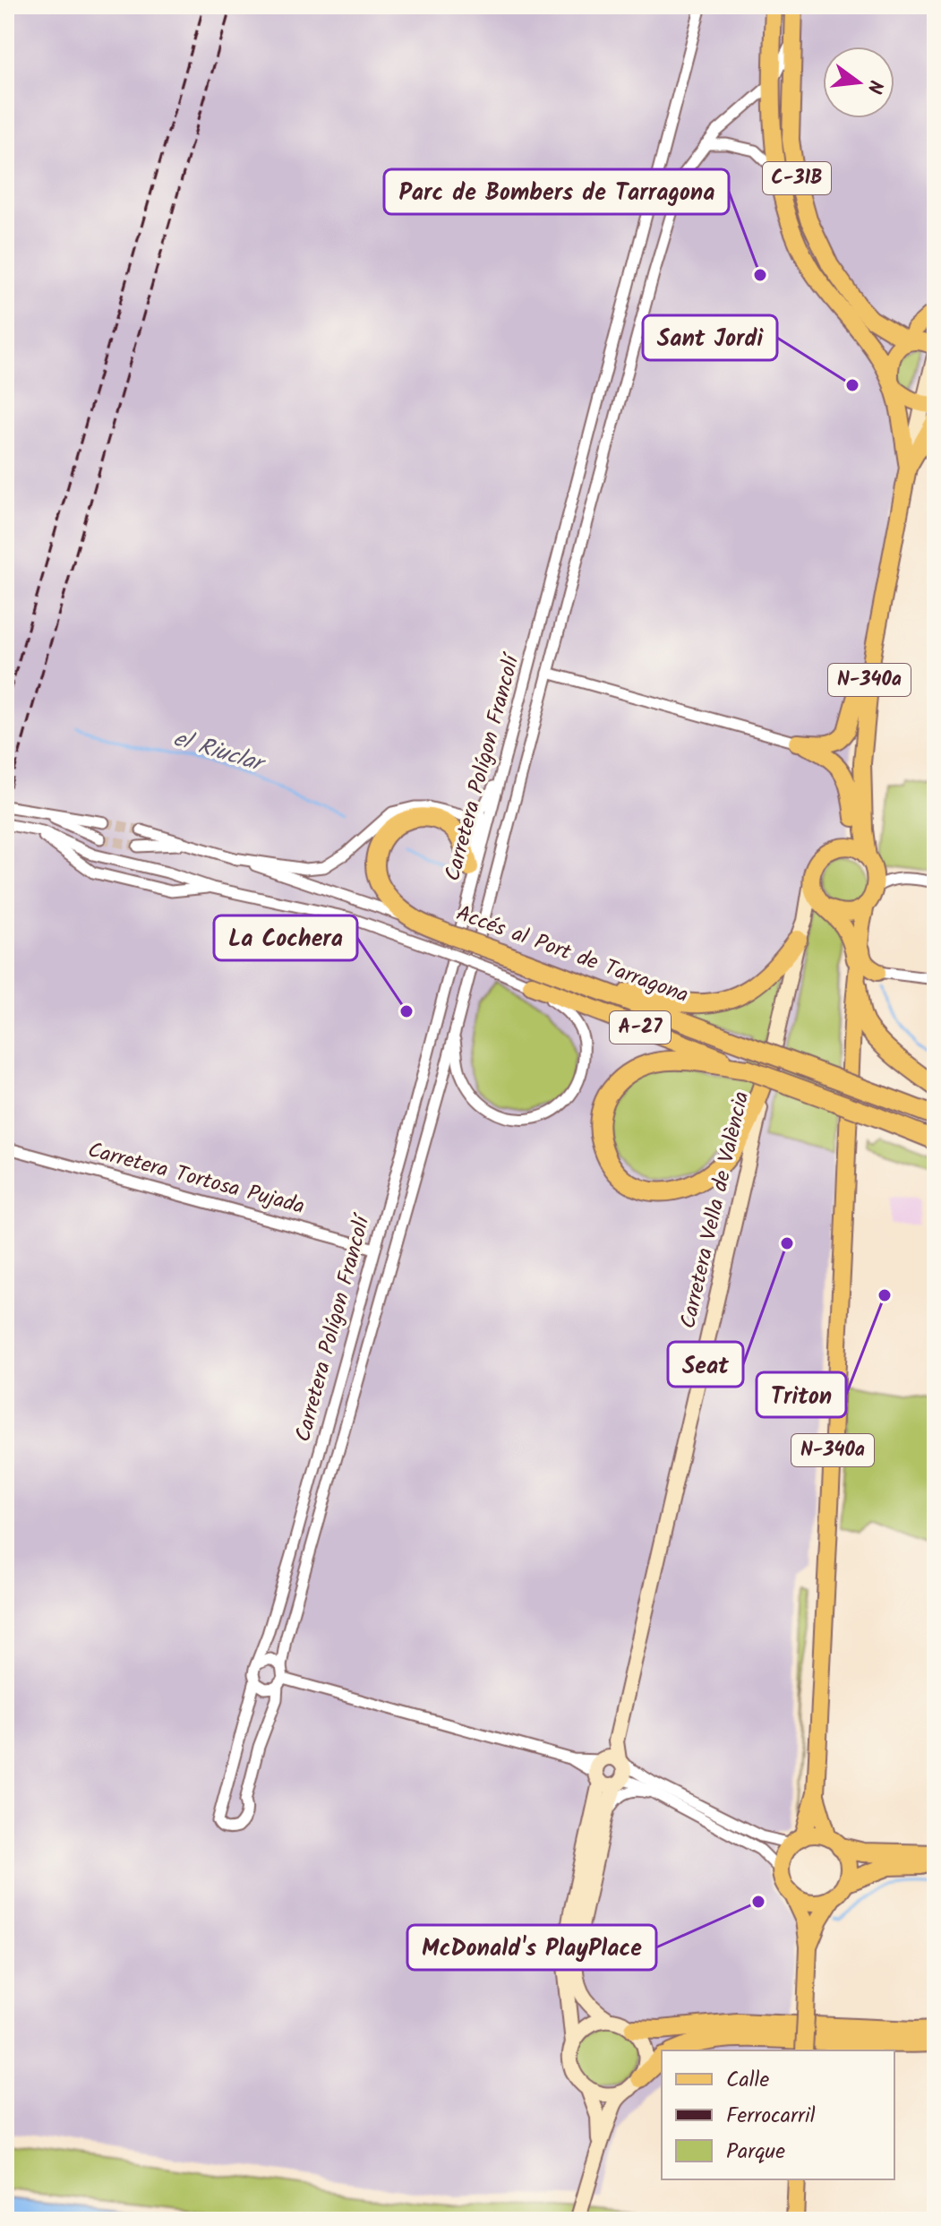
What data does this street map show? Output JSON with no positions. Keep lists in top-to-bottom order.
{
  "streets": {
    "highway": ["Accés al Port de Tarragona", "A-27"],
    "main road": ["C-31B", "N-340a"],
    "street": ["Carretera Polígon Francolí", "Carretera Tortosa Pujada", "Carretera Vella de València"]
  },
  "crossings": [
    ["C-31B", "Carretera Polígon Francolí"],
    ["N-340a", "Carretera Vella de València"],
    ["Carretera Polígon Francolí", "Carretera Tortosa Pujada"]
  ],
  "water": ["el Riuclar"],
  "places": [
    "Parc de Bombers de Tarragona",
    "Sant Jordi",
    "La Cochera",
    "Seat",
    "Triton",
    "McDonald's PlayPlace"
  ],
  "legend": ["Calle", "Ferrocarril", "Parque"],
  "north": "right"
}
